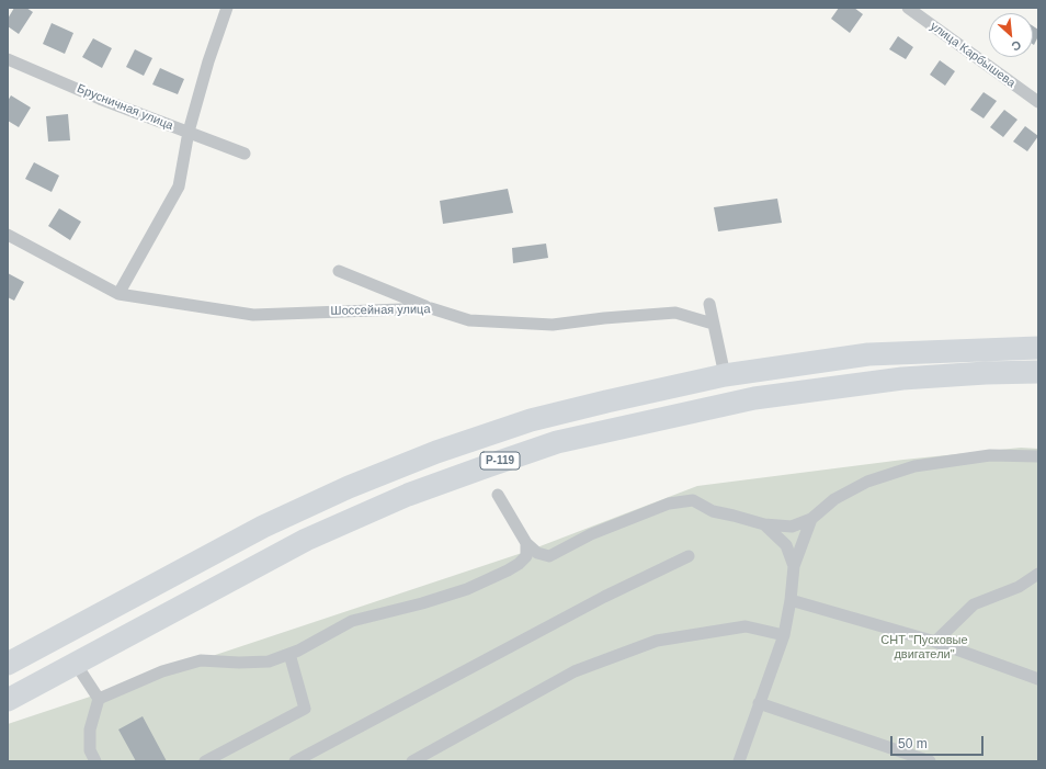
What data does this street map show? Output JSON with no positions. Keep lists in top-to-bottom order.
{
  "streets": {
    "highway": ["Р-119"],
    "street": ["улица Карбышева", "Брусничная улица", "Шоссейная улица"]
  },
  "parks": ["СНТ \"Пусковые двигатели\""],
  "scale_bar": "50 m",
  "north": "bottom right"
}
